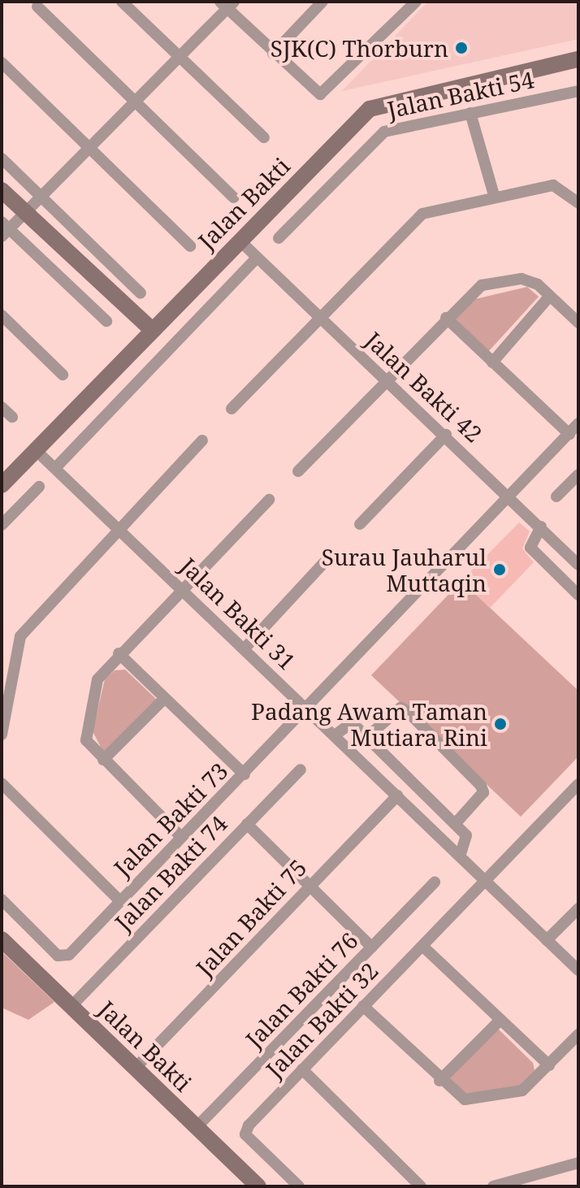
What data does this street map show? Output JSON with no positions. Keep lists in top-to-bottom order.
{
  "streets": {
    "street": [
      "Jalan Bakti 54",
      "Jalan Bakti",
      "Jalan Bakti 42",
      "Jalan Bakti 31",
      "Jalan Bakti 73",
      "Jalan Bakti 74",
      "Jalan Bakti 75",
      "Jalan Bakti 76",
      "Jalan Bakti 32"
    ]
  },
  "crossings": [
    ["Jalan Bakti", "Jalan Bakti 42"],
    ["Jalan Bakti", "Jalan Bakti 31"],
    ["Jalan Bakti", "Jalan Bakti 74"],
    ["Jalan Bakti", "Jalan Bakti 75"],
    ["Jalan Bakti", "Jalan Bakti 76"],
    ["Jalan Bakti 42", "Jalan Bakti 73"],
    ["Jalan Bakti 31", "Jalan Bakti 73"],
    ["Jalan Bakti 31", "Jalan Bakti 75"],
    ["Jalan Bakti 31", "Jalan Bakti 32"]
  ],
  "places": ["SJK(C) Thorburn", "Surau Jauharul Muttaqin", "Padang Awam Taman Mutiara Rini"]
}
